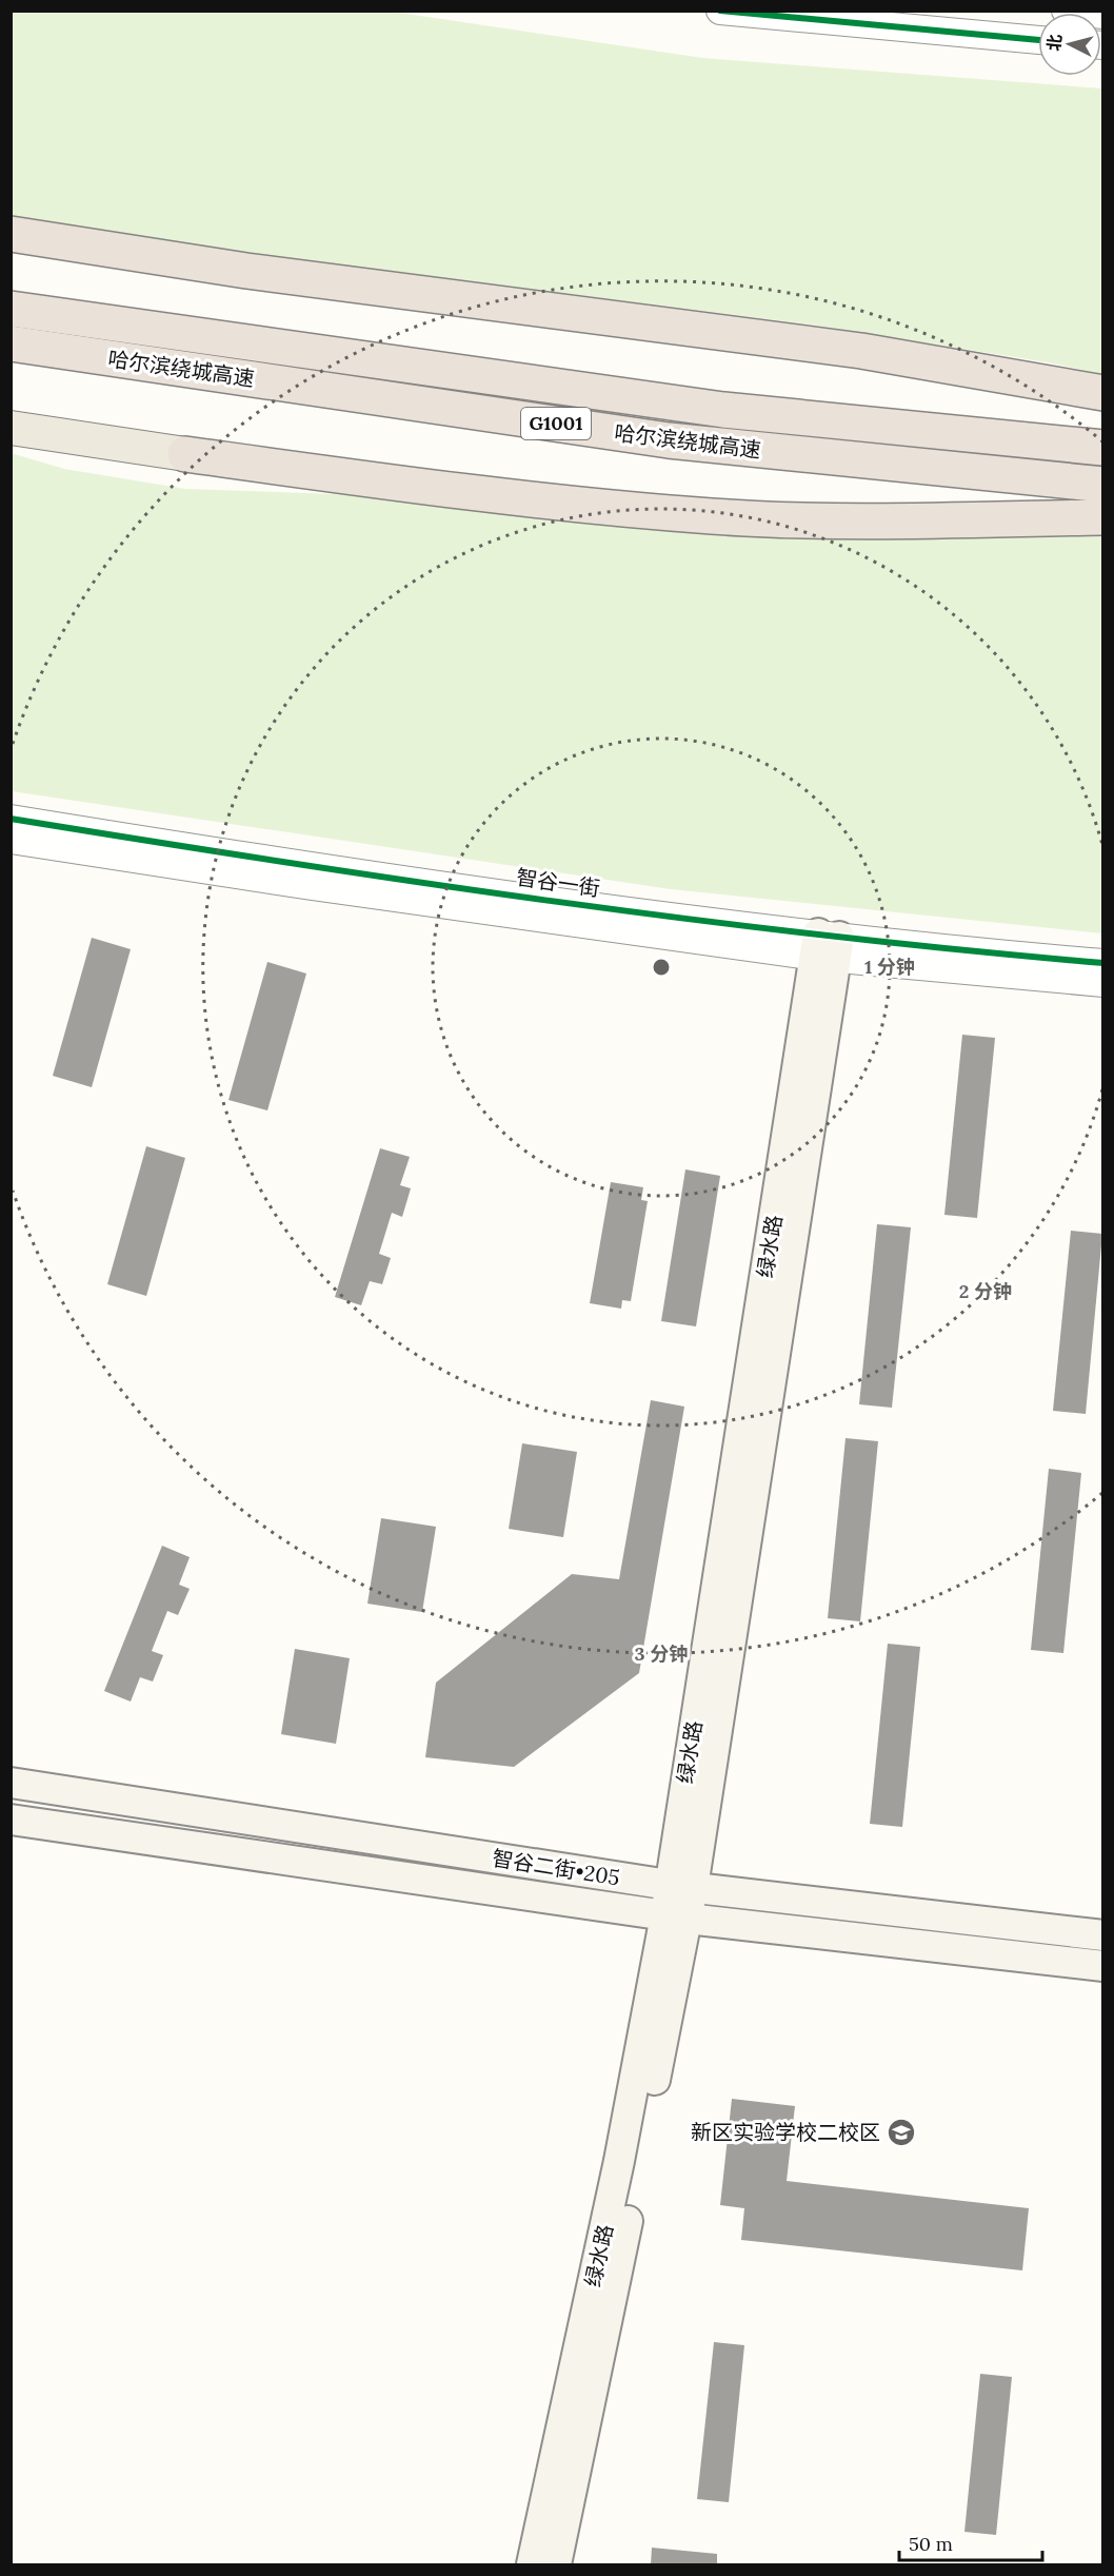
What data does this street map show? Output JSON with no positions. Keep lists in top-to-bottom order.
{
  "streets": {
    "highway": ["哈尔滨绕城高速", "G1001"],
    "main road": ["绿水路", "智谷二街•205"],
    "street": ["智谷一街"]
  },
  "crossings": [
    ["智谷一街", "绿水路"],
    ["绿水路", "智谷二街•205"]
  ],
  "places": {
    "school or university": ["新区实验学校二校区"]
  },
  "scale_bar": "50 m",
  "north": "left",
  "rings": ["1 分钟", "2 分钟", "3 分钟"]
}
